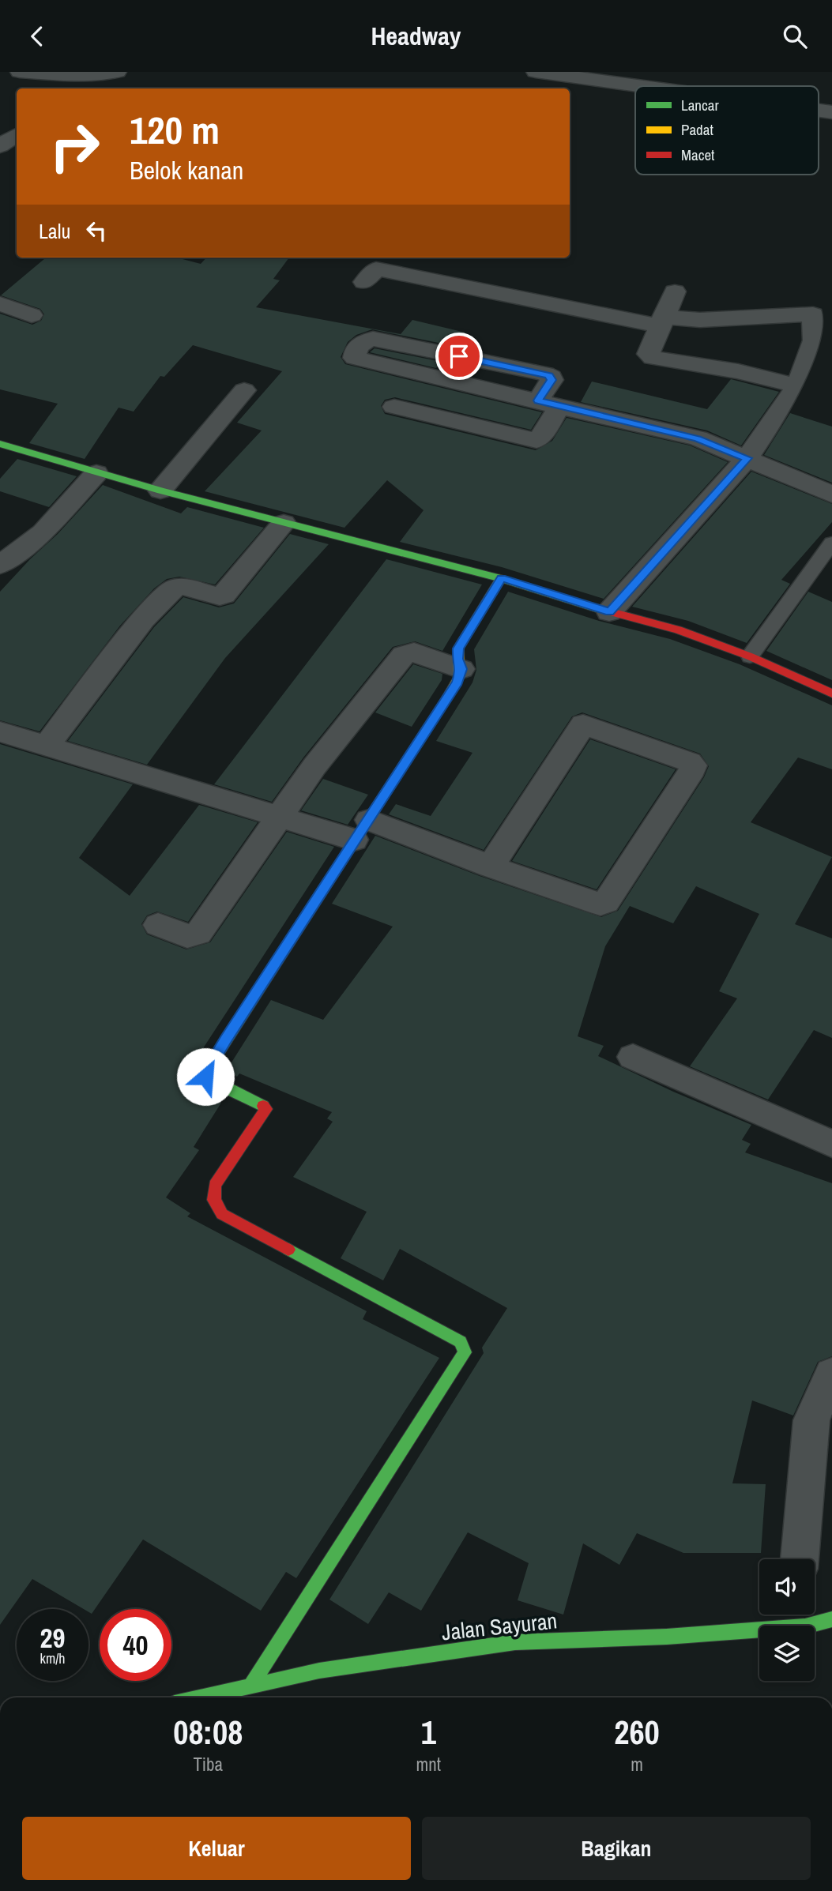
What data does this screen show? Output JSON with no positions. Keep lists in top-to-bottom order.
{
  "streets": {
    "street": ["Jalan Sayuran"]
  },
  "legend": ["Lancar", "Padat", "Macet"],
  "page": {
    "header": "Headway",
    "turn": ["120 m", "Belok kanan"],
    "then": "Lalu",
    "speed": "29 km/h",
    "limit": "40",
    "eta": [
      "08:08",
      "Tiba",
      "1",
      "mnt",
      "260",
      "m"
    ],
    "buttons": ["Keluar", "Bagikan"]
  }
}
